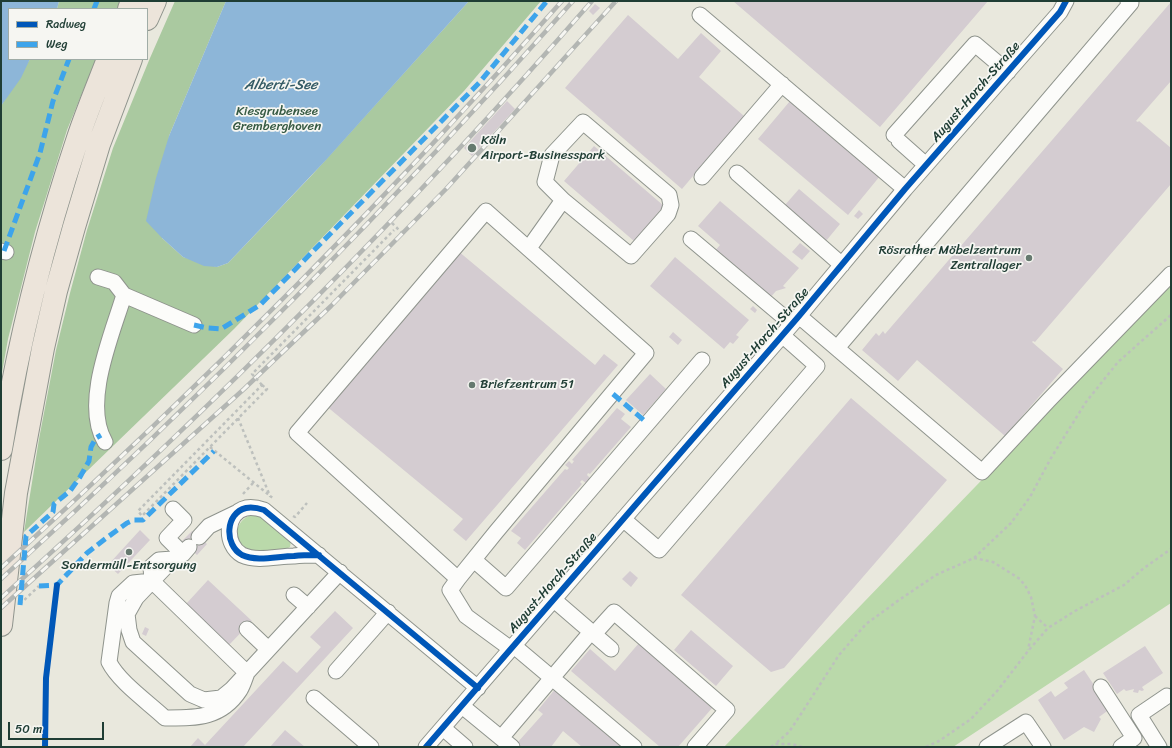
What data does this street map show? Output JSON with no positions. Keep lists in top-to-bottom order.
{
  "streets": {
    "street": ["August-Horch-Straße"]
  },
  "water": ["Alberti-See"],
  "parks": ["Kiesgrubensee Gremberghoven"],
  "places": [
    "Köln Airport-Businesspark",
    "Rösrather Möbelzentrum Zentrallager",
    "Briefzentrum 51",
    "Sondermüll-Entsorgung"
  ],
  "legend": ["Radweg", "Weg"],
  "scale_bar": "50 m"
}
